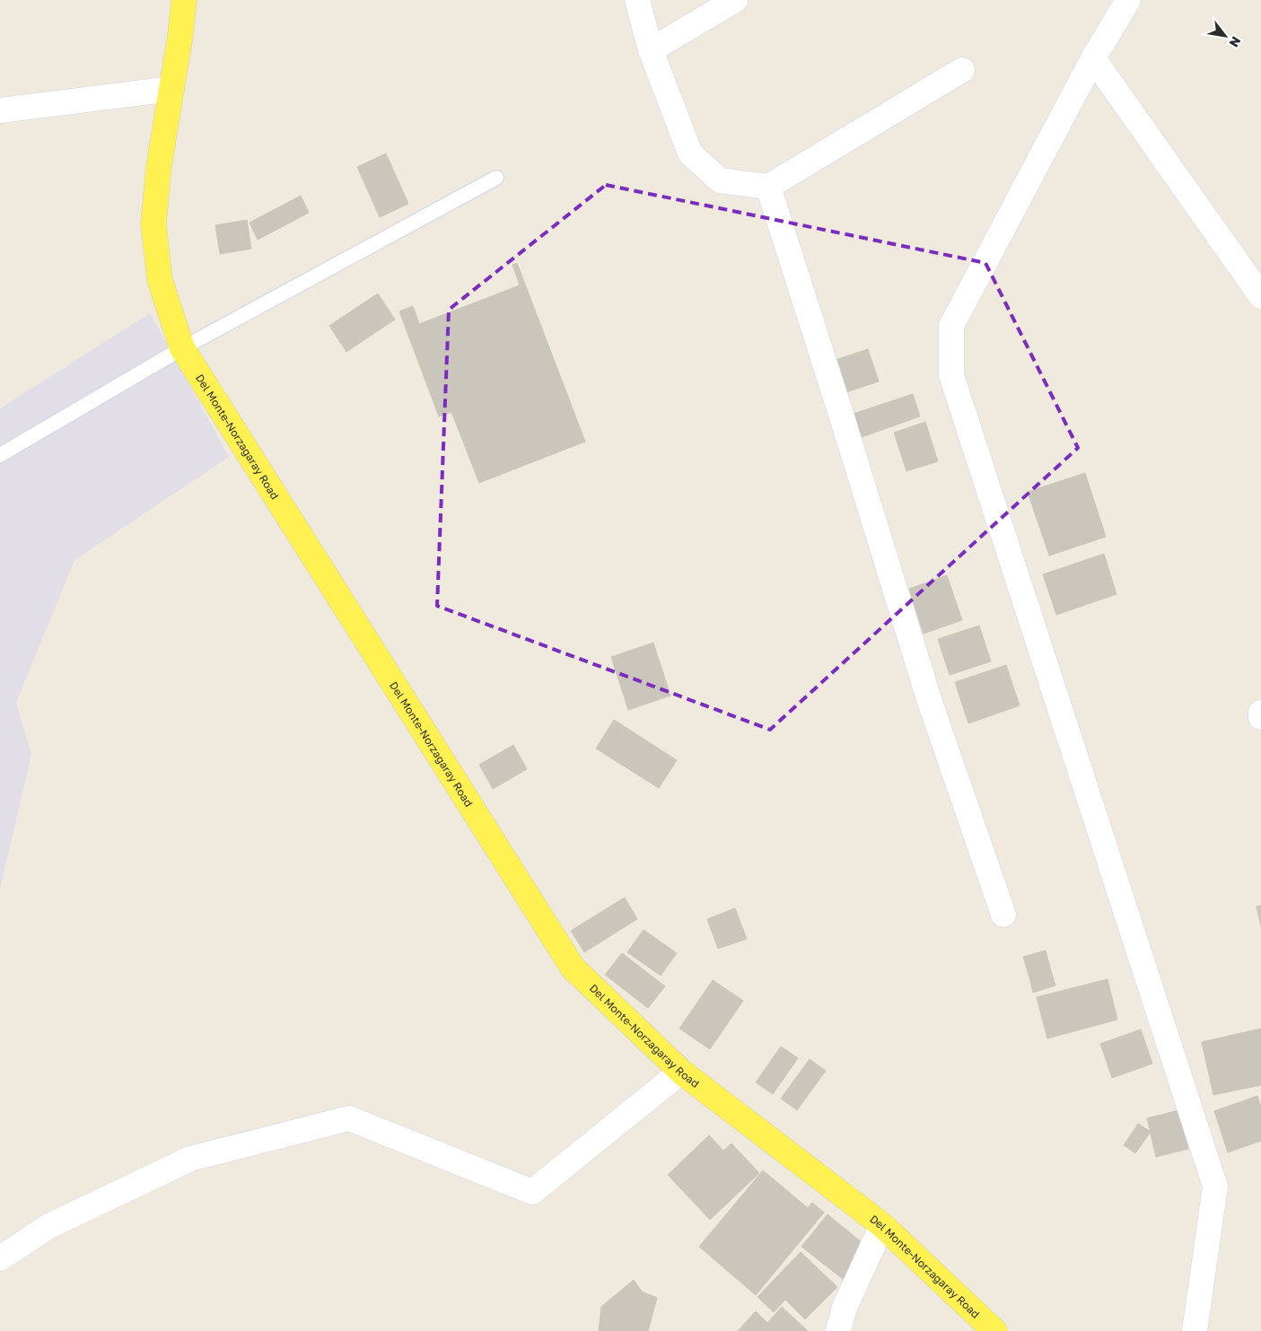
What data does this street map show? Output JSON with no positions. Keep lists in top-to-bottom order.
{
  "streets": {
    "main road": ["Del Monte-Norzagaray Road"]
  },
  "north": "bottom right"
}
